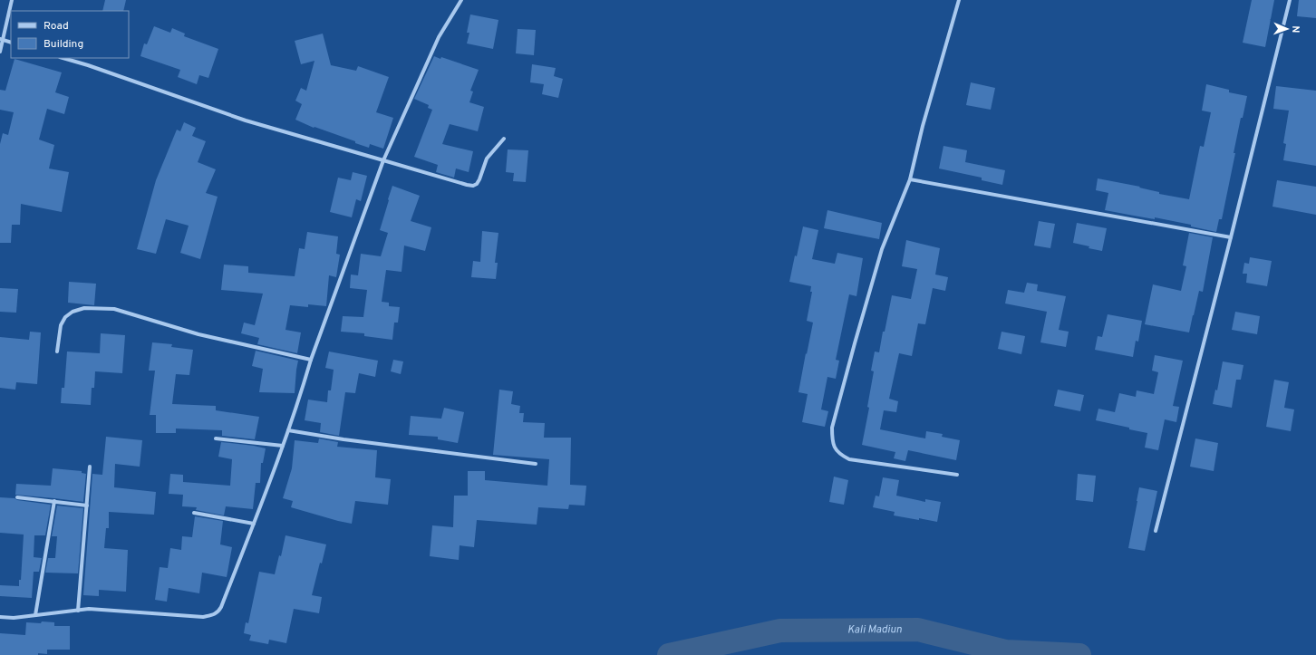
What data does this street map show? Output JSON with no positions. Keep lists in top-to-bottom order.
{
  "water": ["Kali Madiun"],
  "legend": ["Road", "Building"],
  "north": "right"
}
